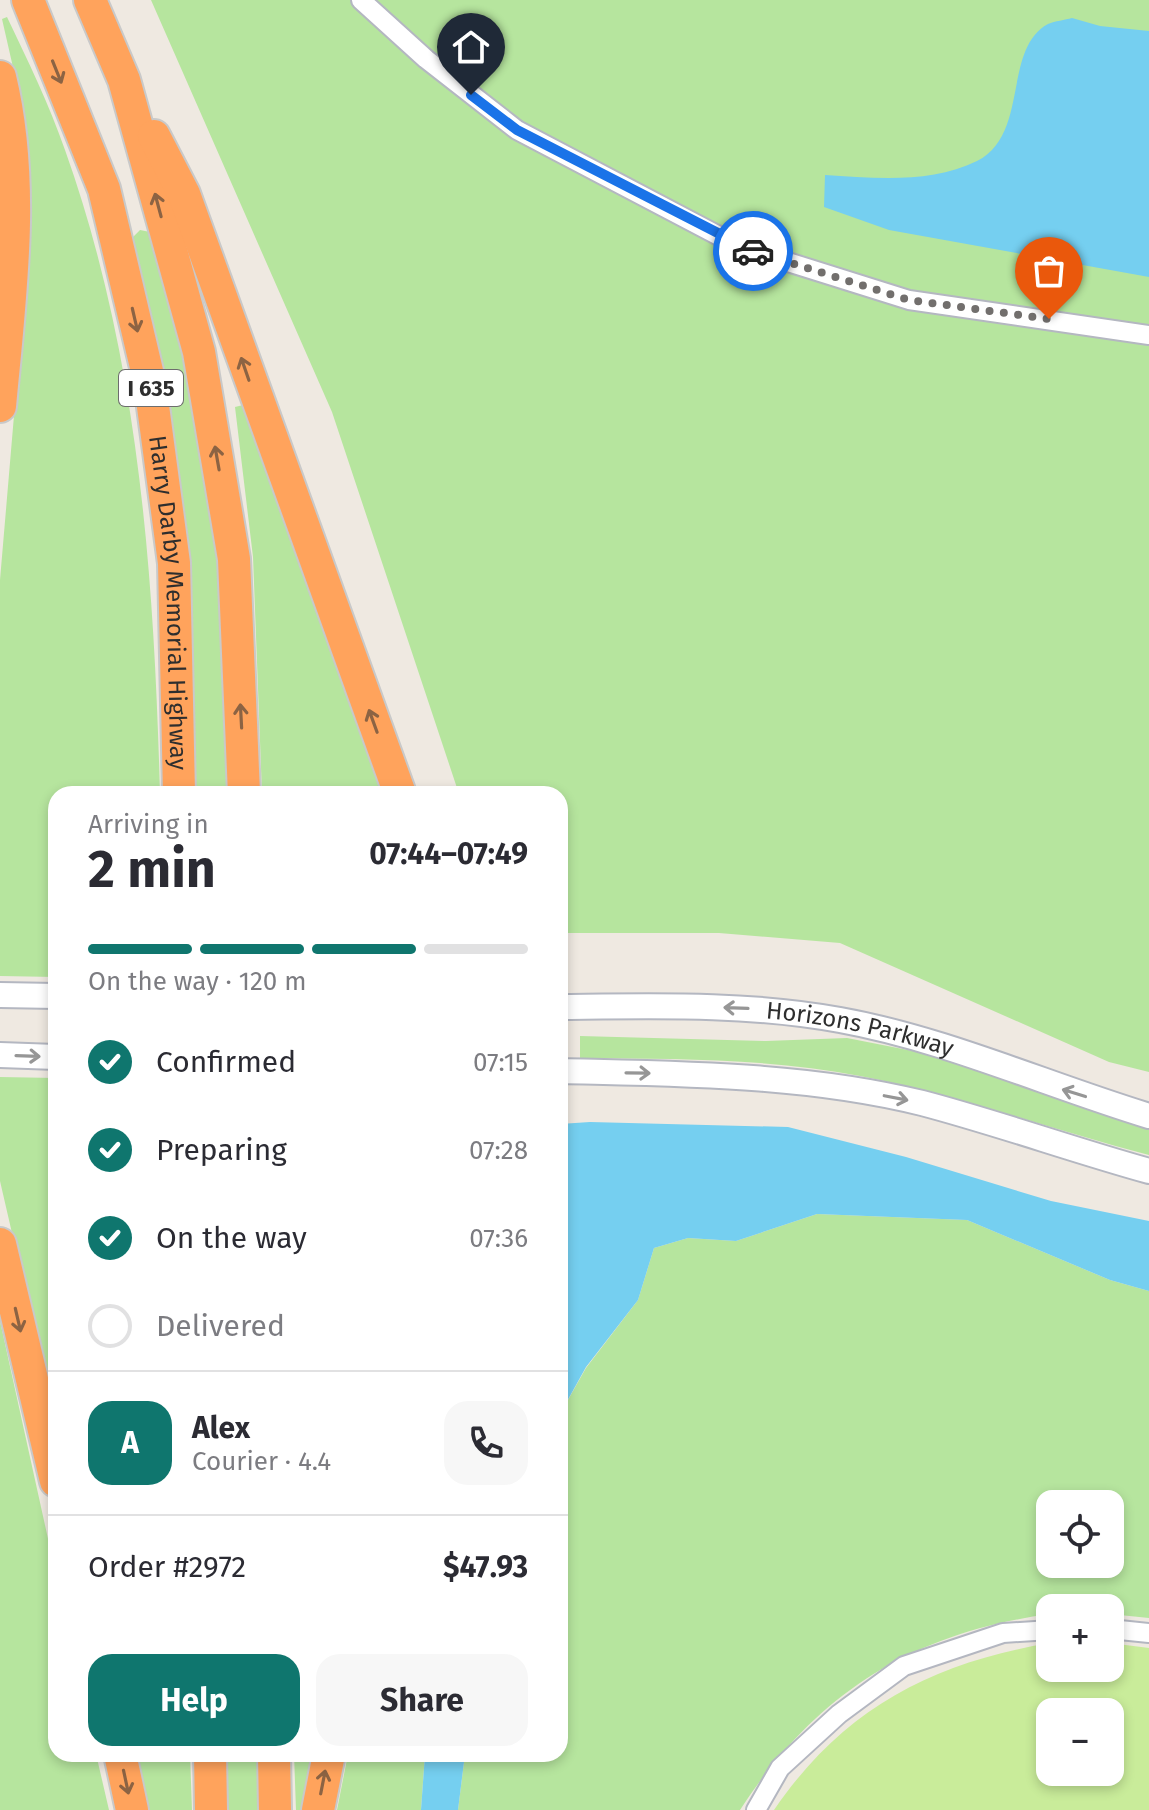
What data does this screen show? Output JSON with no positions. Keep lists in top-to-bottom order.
{
  "streets": {
    "highway": ["I 635", "Harry Darby Memorial Highway"],
    "main road": ["Horizons Parkway"]
  },
  "page": {
    "heading": ["2 min", "Arriving in", "07:44–07:49"],
    "panel": [
      "Alex",
      "Courier · 4.4",
      "Order #2972",
      "$47.93"
    ],
    "bar": "On the way · 120 m",
    "list": [
      ["Confirmed", "07:15"],
      ["Preparing", "07:28"],
      ["On the way", "07:36"],
      "Delivered"
    ],
    "round": "A",
    "map_buttons": ["+", "−"],
    "buttons": ["Help", "Share"]
  }
}
